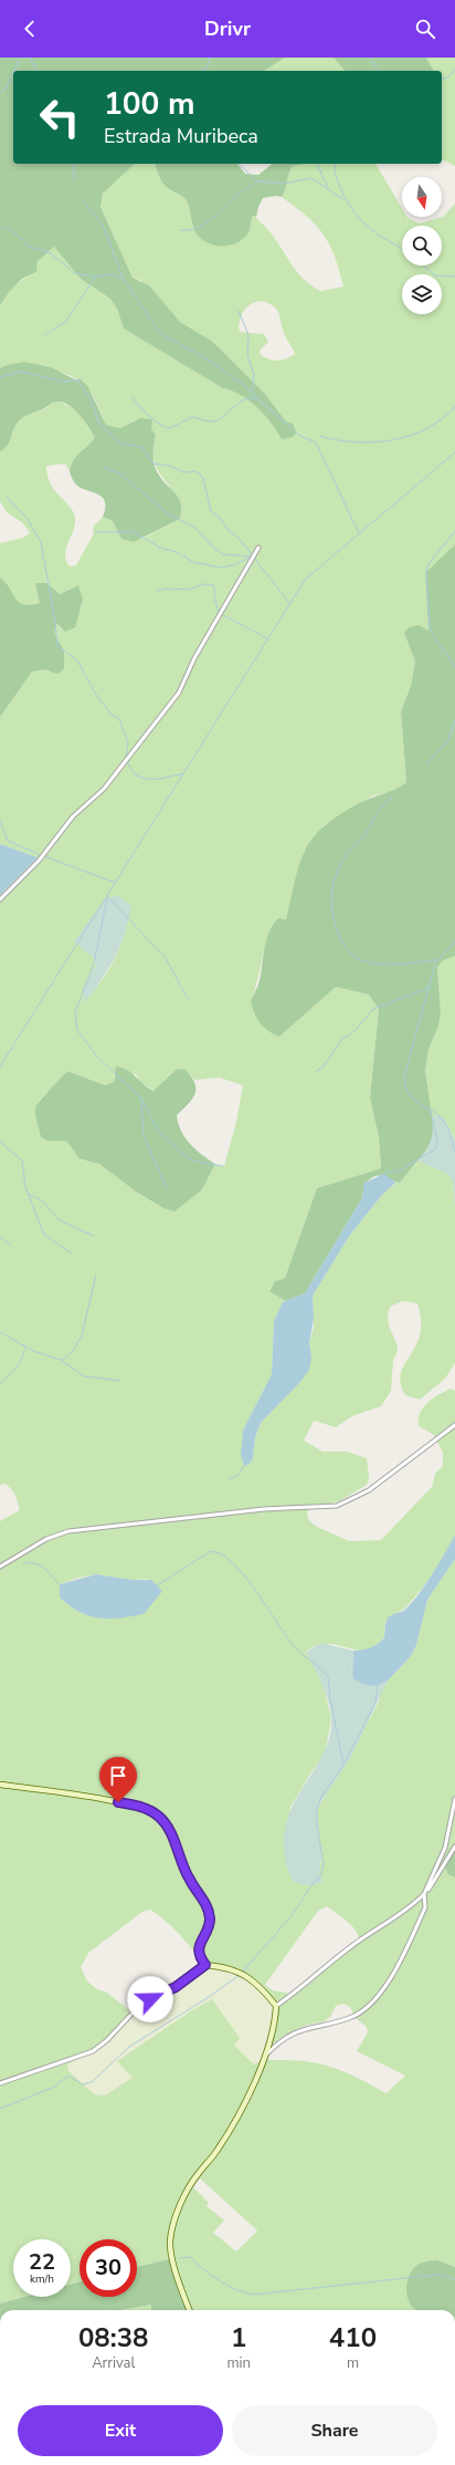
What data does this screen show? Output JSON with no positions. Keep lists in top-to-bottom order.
{
  "north": "bottom",
  "page": {
    "header": "Drivr",
    "turn": ["100 m", "Estrada Muribeca"],
    "speed": "22 km/h",
    "limit": "30",
    "eta": [
      "08:38",
      "Arrival",
      "1",
      "min",
      "410",
      "m"
    ],
    "buttons": ["Exit", "Share"]
  }
}
